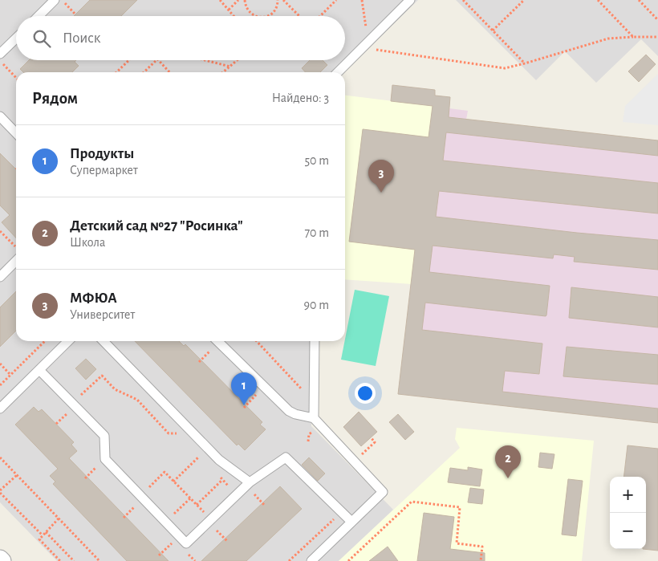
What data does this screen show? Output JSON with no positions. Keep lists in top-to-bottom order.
{
  "page": {
    "search": "Поиск",
    "heading": ["Рядом", "Найдено: 3"],
    "list": [
      {
        "mark": "1",
        "name": "Продукты",
        "note": "Супермаркет",
        "value": "50 m"
      },
      {
        "mark": "2",
        "name": "Детский сад №27 \"Росинка\"",
        "note": "Школа",
        "value": "70 m"
      },
      {
        "mark": "3",
        "name": "МФЮА",
        "note": "Университет",
        "value": "90 m"
      }
    ],
    "pins": ["3", "1", "2"],
    "map_buttons": ["+", "−"]
  }
}
